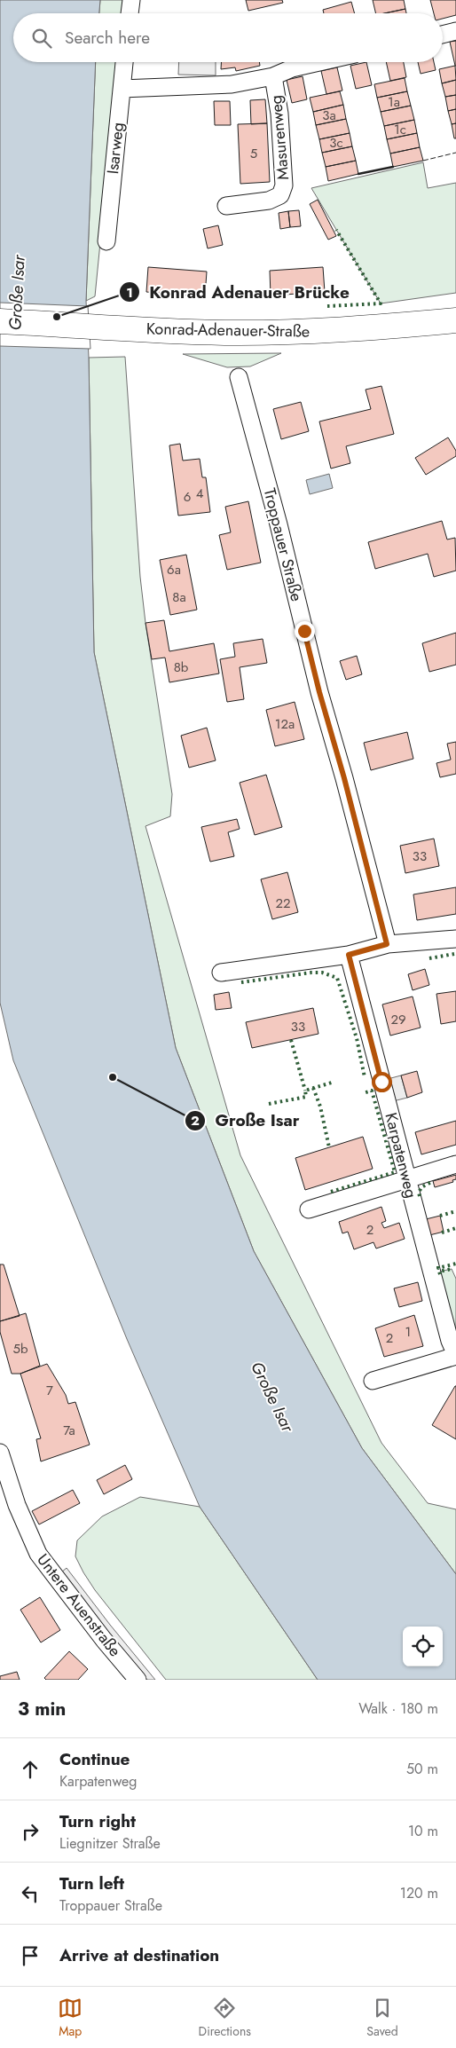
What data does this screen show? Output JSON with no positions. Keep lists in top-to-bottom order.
{
  "streets": {
    "main road": ["Konrad-Adenauer-Straße"],
    "street": [
      "Masurenweg",
      "Isarweg",
      "Troppauer Straße",
      "Karpatenweg",
      "Untere Auenstraße"
    ]
  },
  "crossings": [
    ["Masurenweg", "Isarweg"]
  ],
  "water": ["Große Isar"],
  "places": ["Konrad Adenauer Brücke", "Große Isar"],
  "house_numbers": [
    "1a",
    "3a",
    "1c",
    "3c",
    "5",
    "4",
    "6",
    "6a",
    "8a",
    "8b",
    "12a",
    "33",
    "22",
    "29",
    "33",
    "2",
    "1",
    "2",
    "5b",
    "7",
    "7a"
  ],
  "page": {
    "search": "Search here",
    "heading": ["3 min", "Walk · 180 m"],
    "list": [
      ["Continue", "Karpatenweg", "50 m"],
      ["Turn right", "Liegnitzer Straße", "10 m"],
      ["Turn left", "Troppauer Straße", "120 m"],
      "Arrive at destination"
    ],
    "nav": ["Map", "Directions", "Saved"]
  }
}
